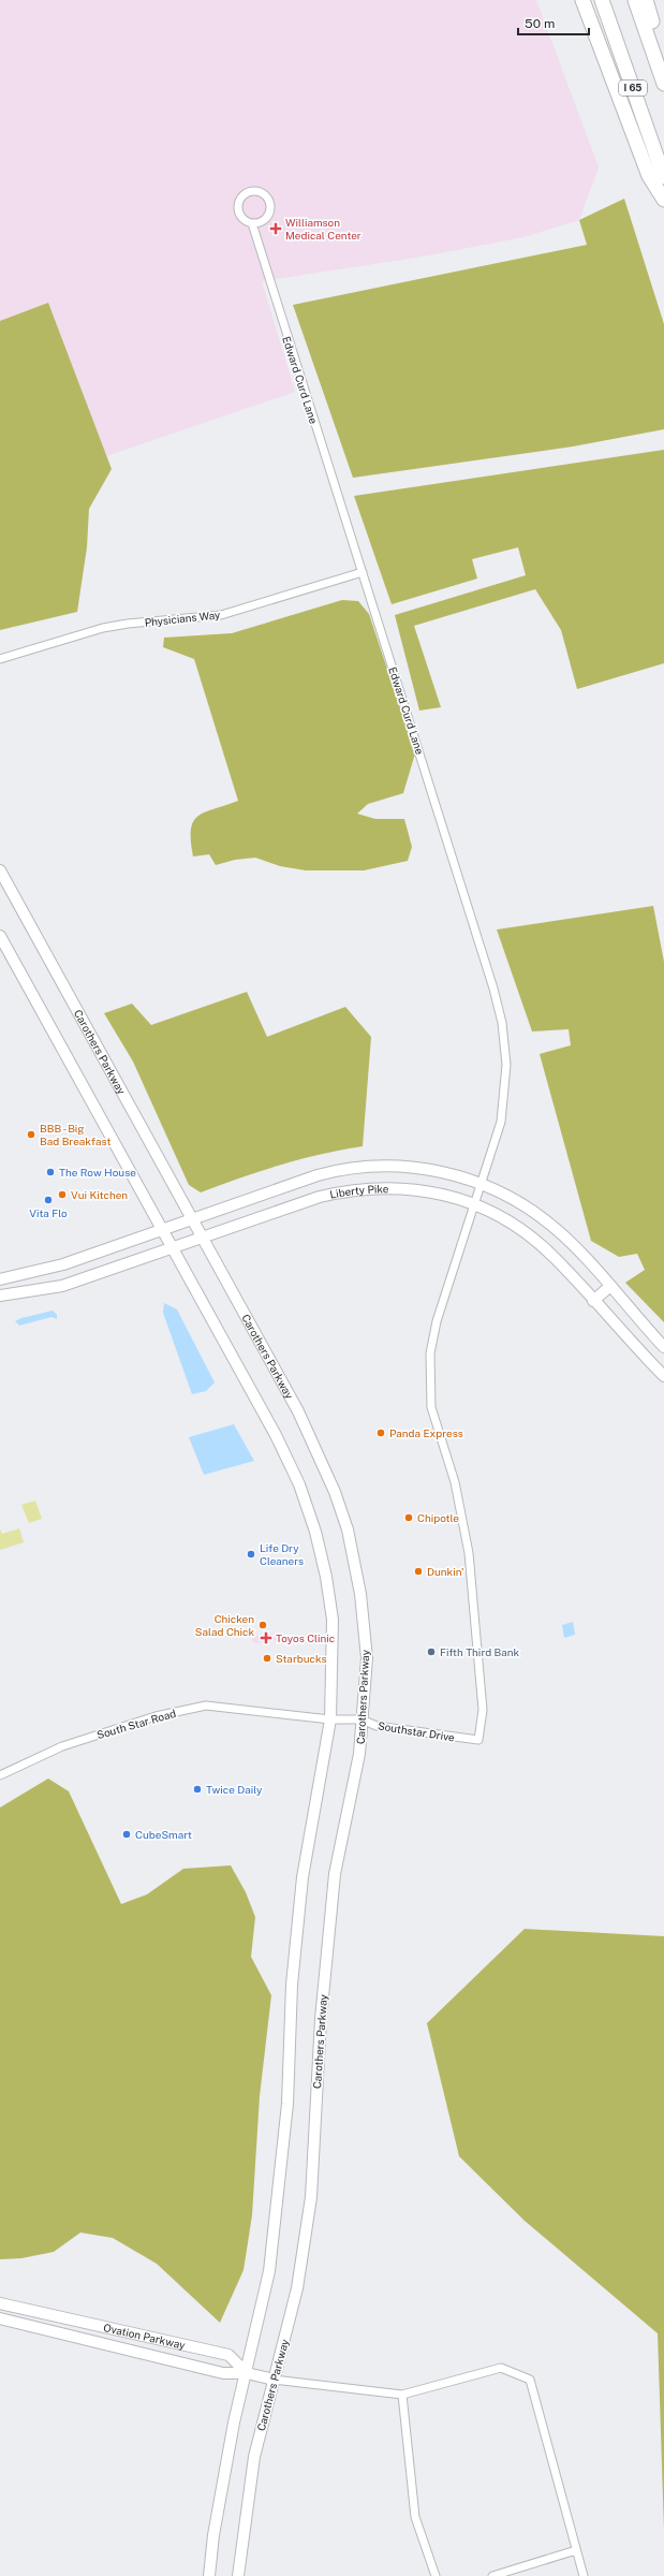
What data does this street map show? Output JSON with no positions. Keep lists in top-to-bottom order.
{
  "streets": {
    "highway": ["I 65"],
    "main road": ["Carothers Parkway", "Liberty Pike", "Ovation Parkway"],
    "street": [
      "Edward Curd Lane",
      "Physicians Way",
      "South Star Road",
      "Southstar Drive"
    ]
  },
  "crossings": [
    ["Edward Curd Lane", "Physicians Way"],
    ["Edward Curd Lane", "Liberty Pike"],
    ["Edward Curd Lane", "Southstar Drive"],
    ["Carothers Parkway", "Liberty Pike"],
    ["Carothers Parkway", "Southstar Drive"],
    ["Carothers Parkway", "Ovation Parkway"],
    ["South Star Road", "Southstar Drive"]
  ],
  "places": {
    "health": ["Williamson Medical Center", "Toyos Clinic"],
    "other": [
      "BBB - Big Bad Breakfast",
      "The Row House",
      "Vui Kitchen",
      "Vita Flo",
      "Panda Express",
      "Chipotle",
      "Life Dry Cleaners",
      "Dunkin'",
      "Chicken Salad Chick",
      "Fifth Third Bank",
      "Starbucks",
      "Twice Daily",
      "CubeSmart"
    ]
  },
  "scale_bar": "50 m"
}
